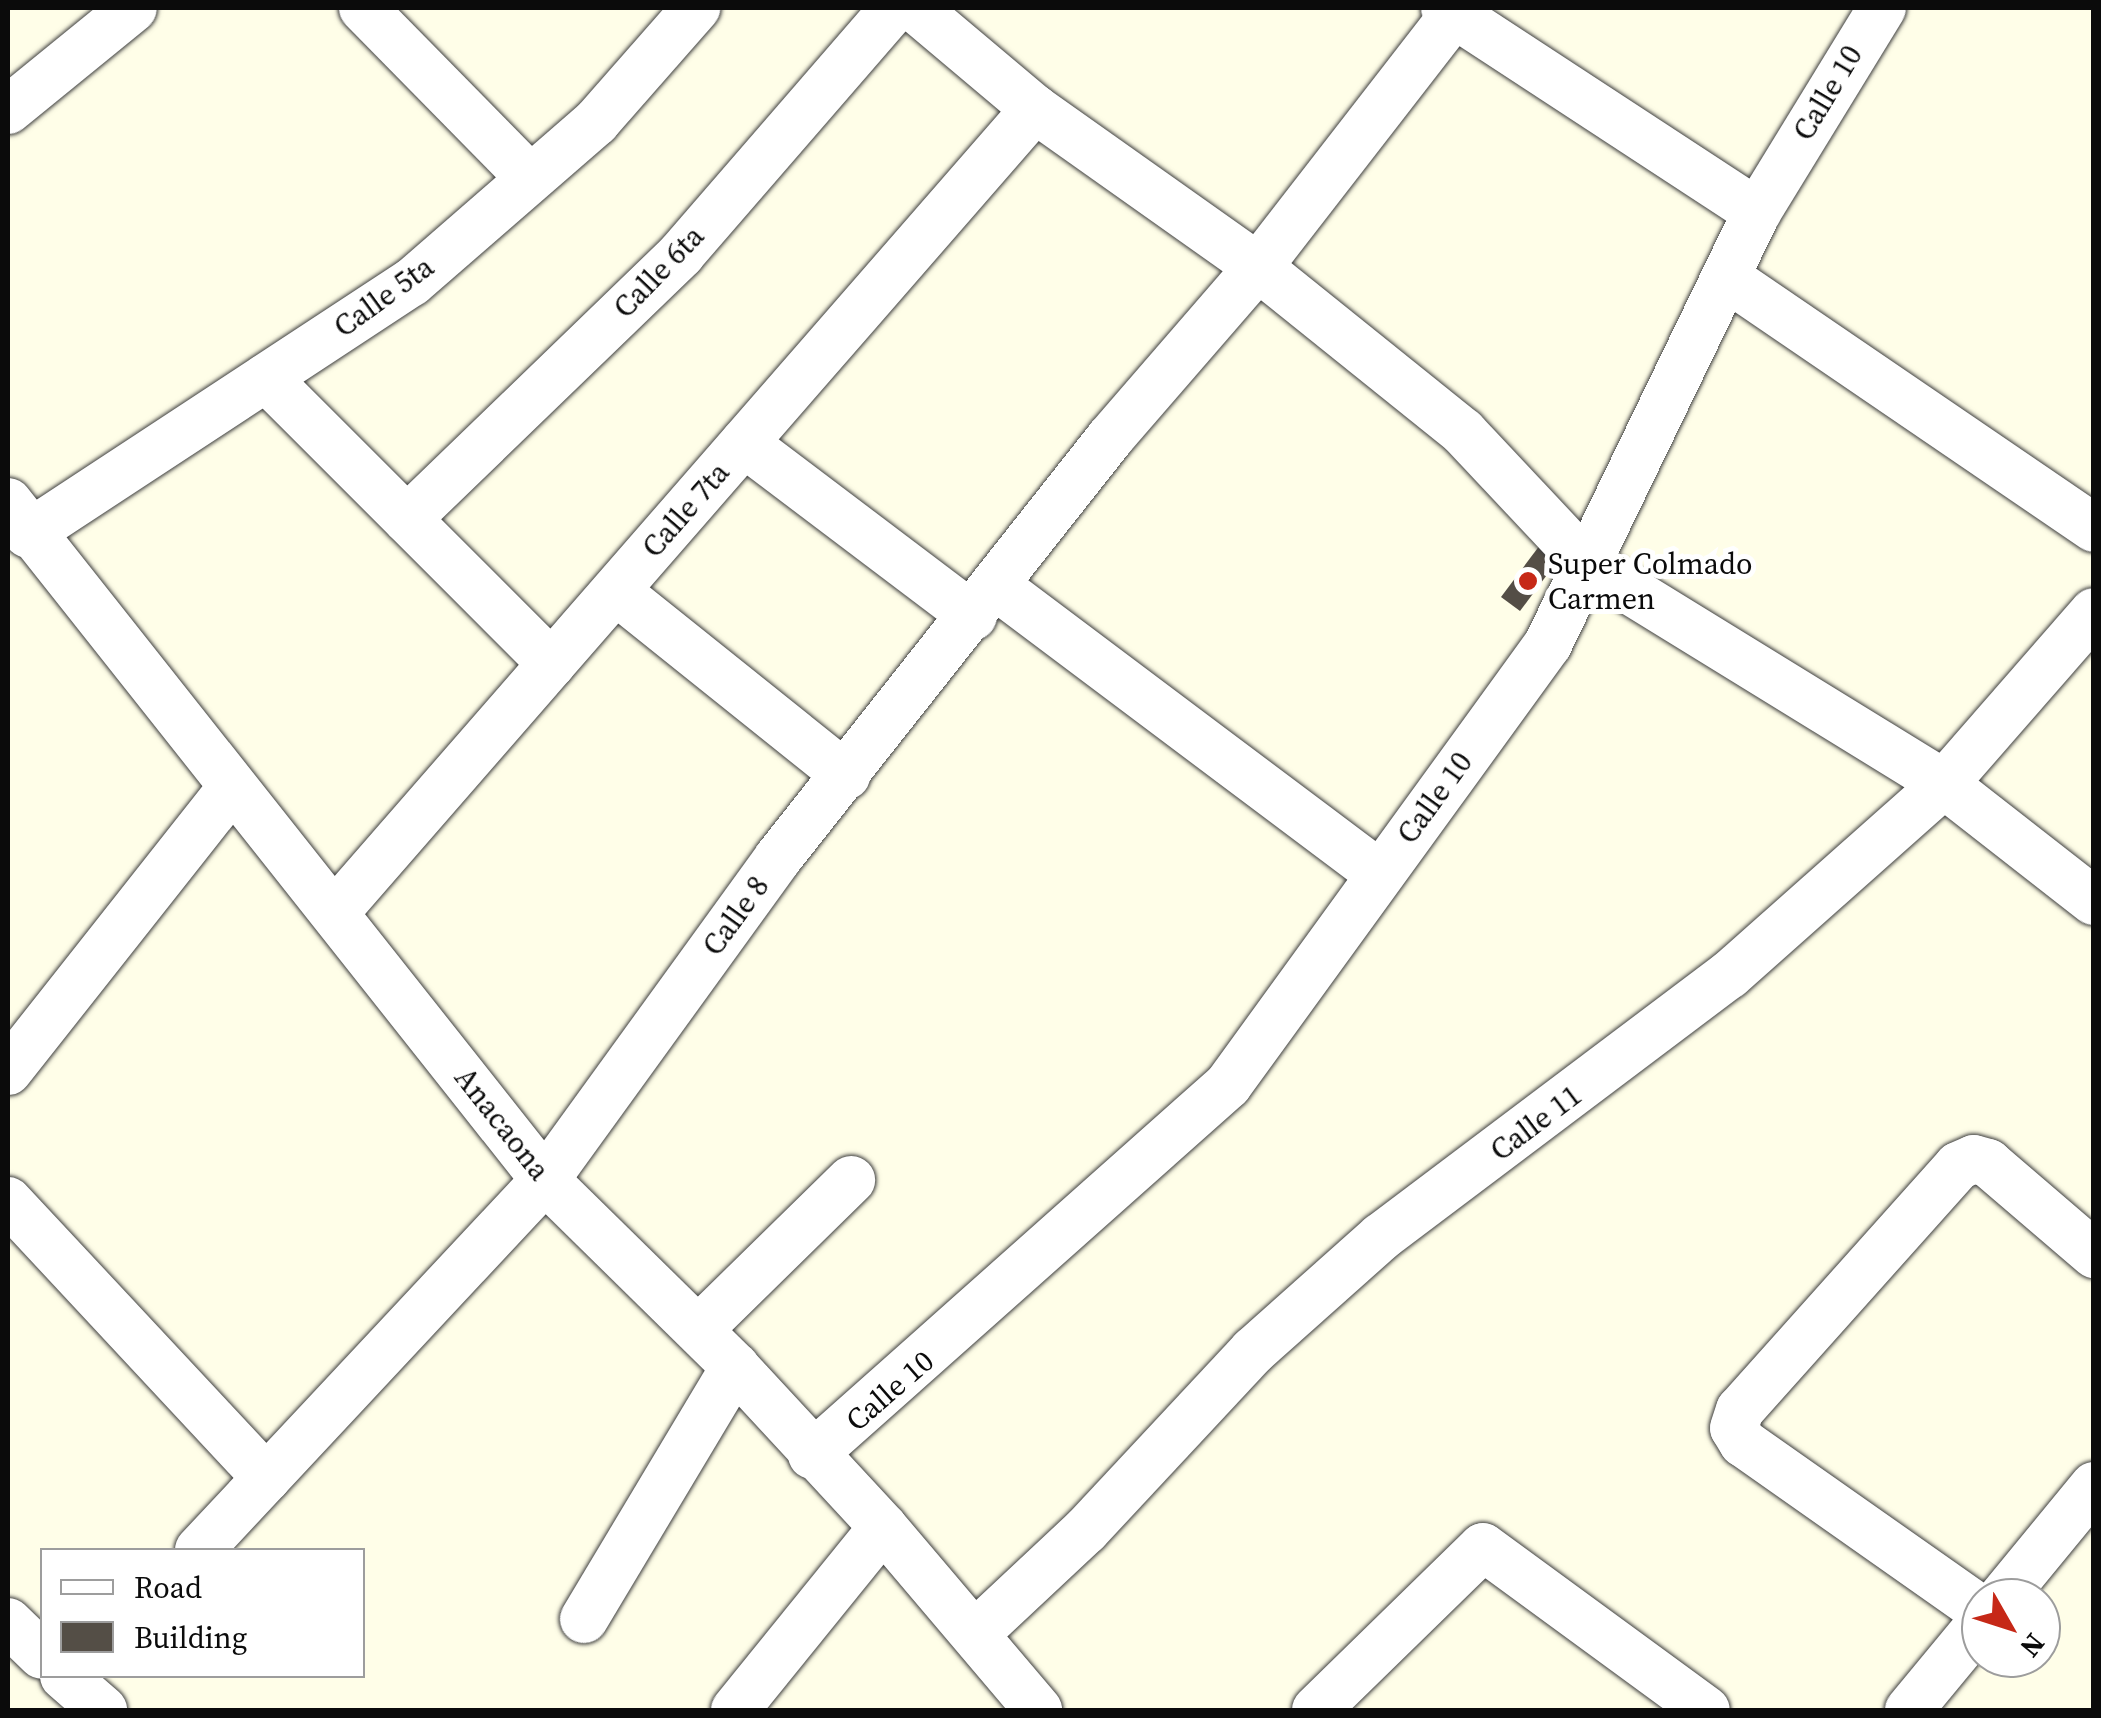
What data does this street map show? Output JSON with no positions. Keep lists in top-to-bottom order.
{
  "streets": {
    "street": [
      "Calle 10",
      "Calle 6ta",
      "Calle 5ta",
      "Calle 7ta",
      "Calle 8",
      "Calle 11",
      "Anacaona"
    ]
  },
  "crossings": [
    ["Calle 10", "Anacaona"],
    ["Calle 5ta", "Anacaona"],
    ["Calle 7ta", "Anacaona"],
    ["Calle 8", "Anacaona"],
    ["Calle 11", "Anacaona"]
  ],
  "places": ["Super Colmado Carmen"],
  "legend": ["Road", "Building"],
  "north": "bottom right"
}
